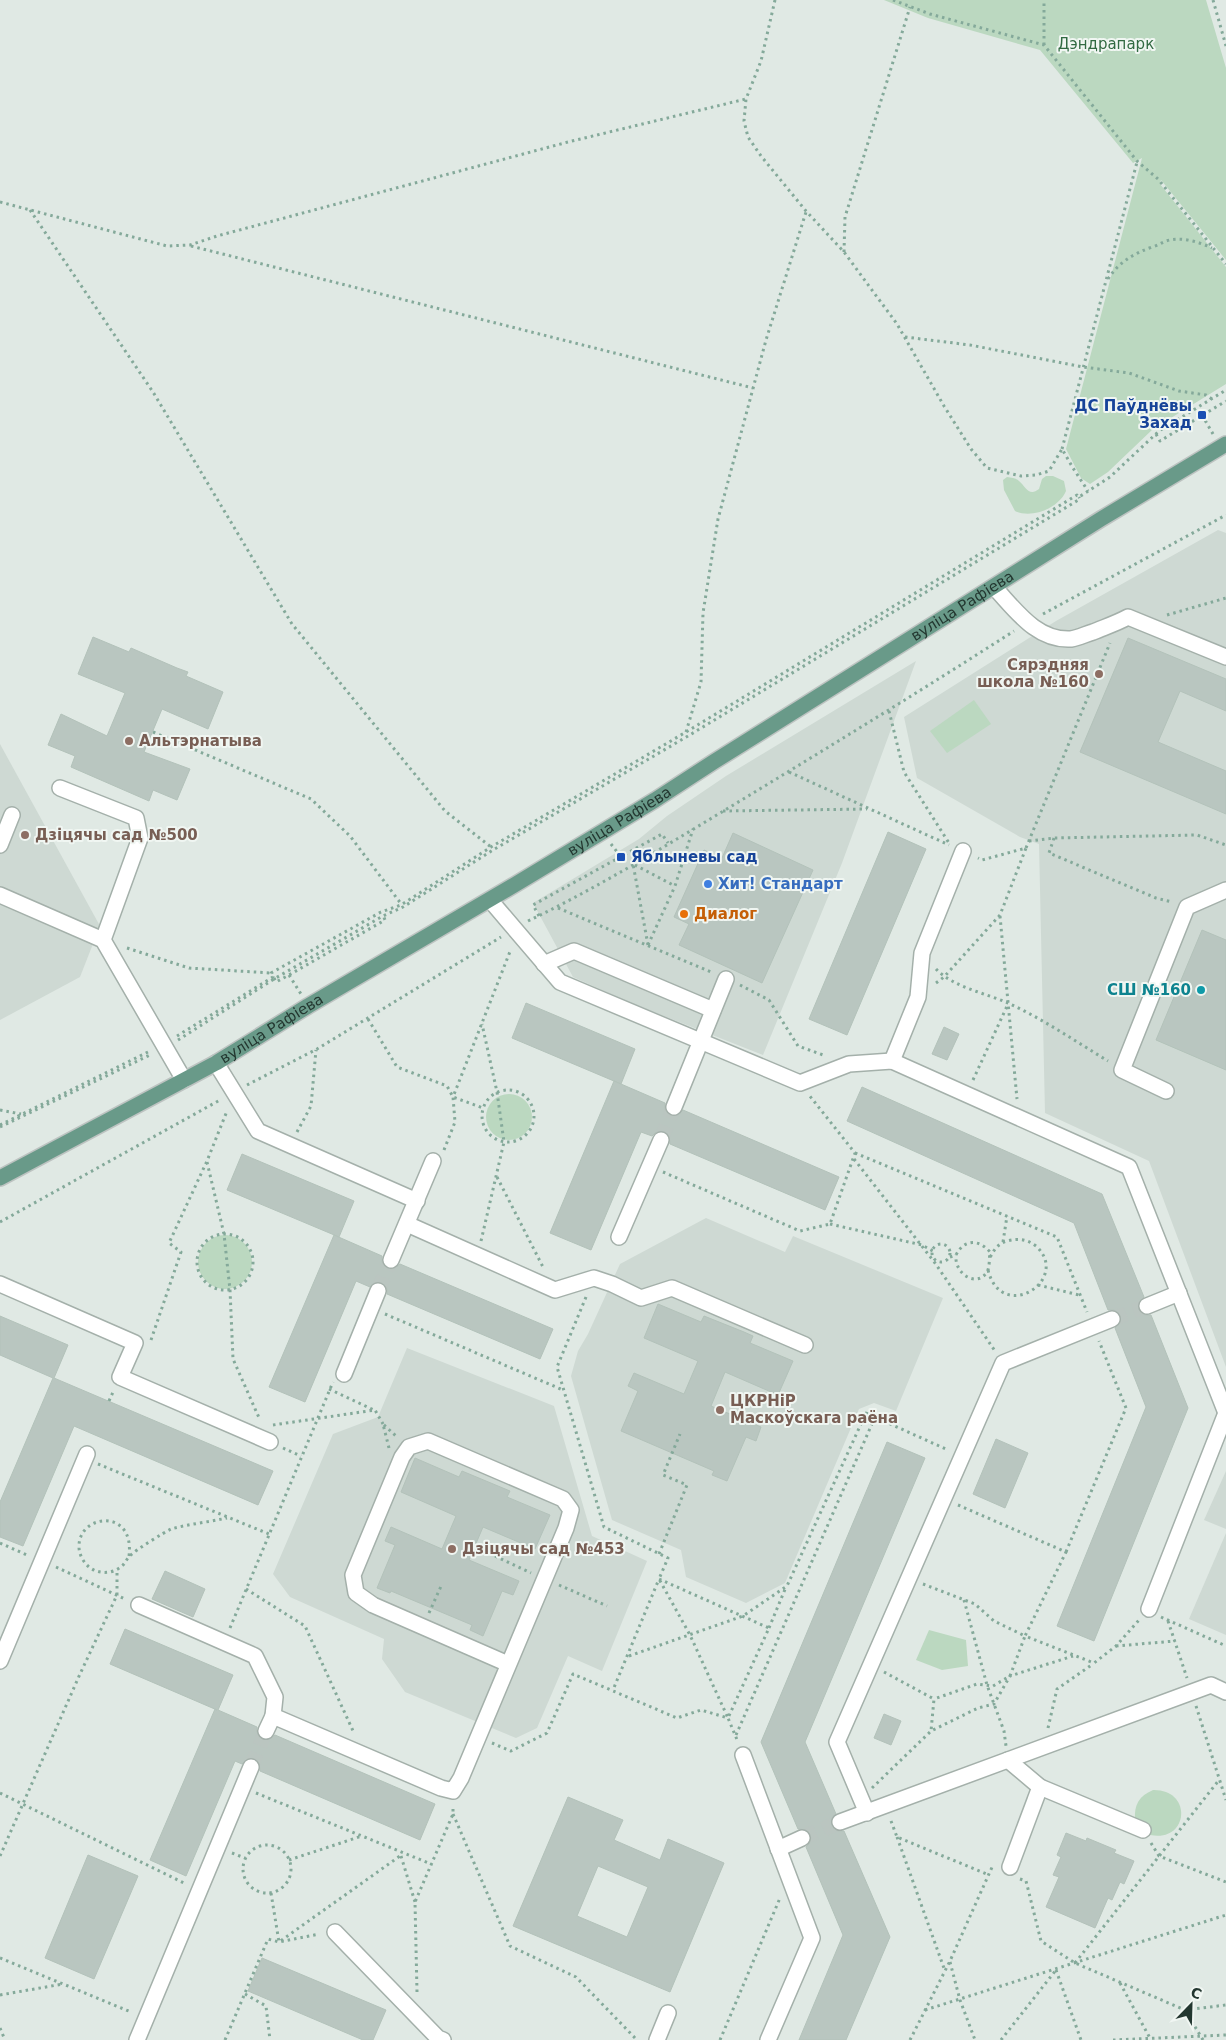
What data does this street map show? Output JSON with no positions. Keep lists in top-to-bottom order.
{
  "streets": {
    "main road": ["вуліца Рафіева"]
  },
  "parks": ["Дэндрапарк"],
  "places": {
    "transit": ["ДС Паўднёвы Захад", "Яблыневы сад"],
    "other": [
      "Сярэдняя школа №160",
      "Альтэрнатыва",
      "Дзіцячы сад №500",
      "Хит! Стандарт",
      "Диалог",
      "СШ №160",
      "ЦКРНіР Маскоўскага раёна",
      "Дзіцячы сад №453"
    ]
  },
  "north": "top right"
}
